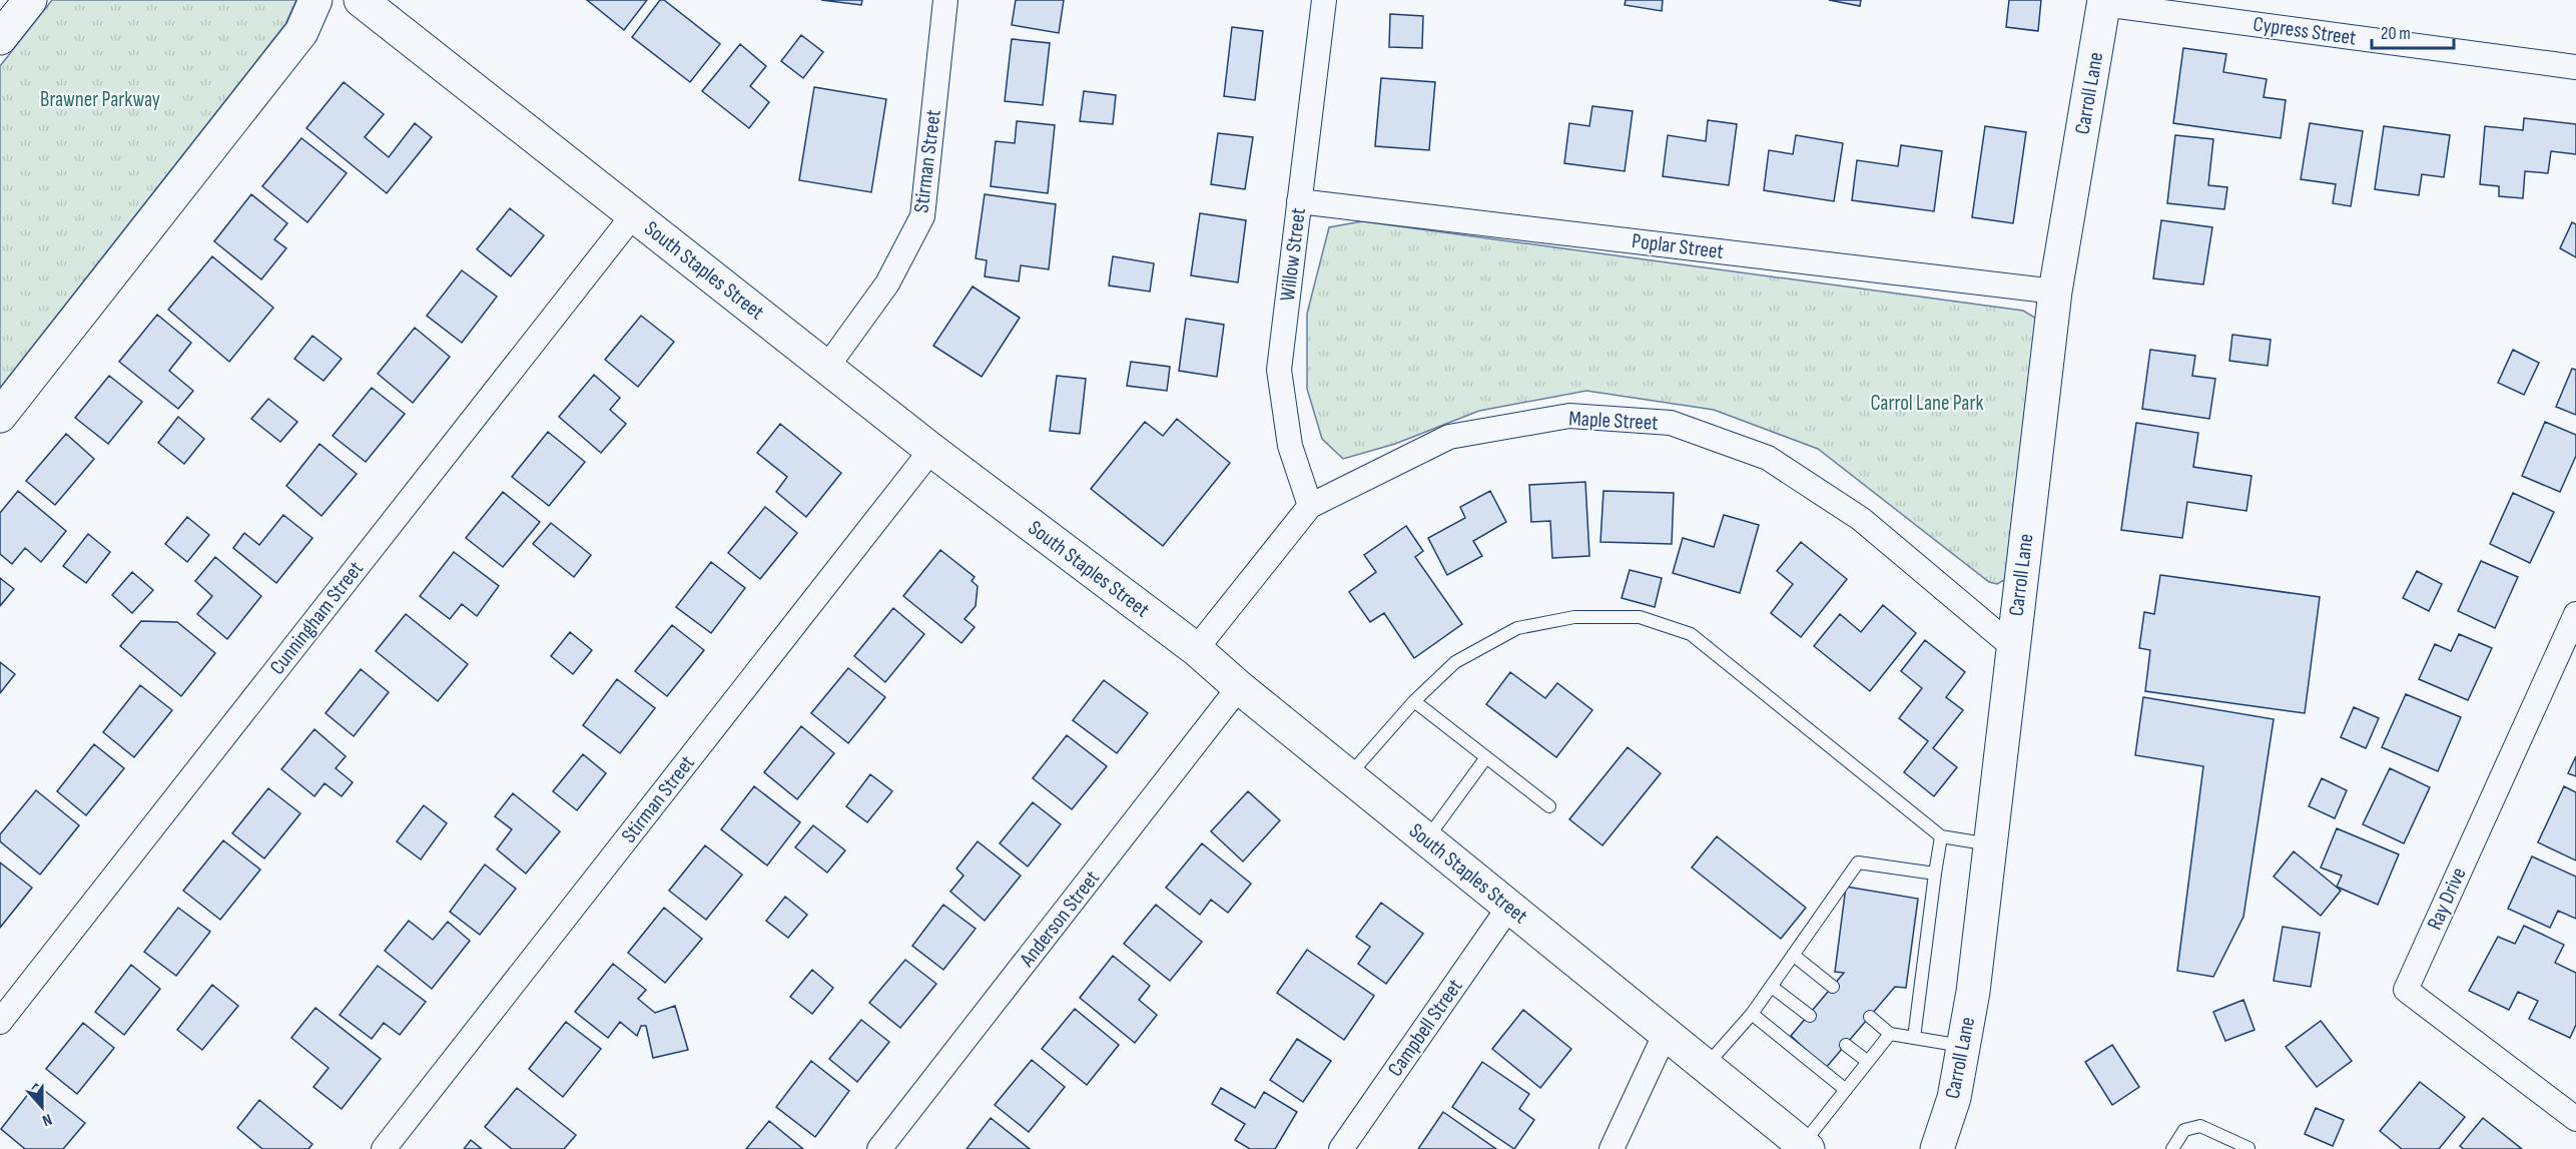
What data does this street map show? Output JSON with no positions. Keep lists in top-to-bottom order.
{
  "streets": {
    "main road": ["Carroll Lane", "South Staples Street"],
    "street": [
      "Cypress Street",
      "Stirman Street",
      "Poplar Street",
      "Willow Street",
      "Maple Street",
      "Cunningham Street",
      "Ray Drive",
      "Anderson Street",
      "Campbell Street"
    ]
  },
  "crossings": [
    ["Cypress Street", "Carroll Lane"],
    ["Carroll Lane", "Poplar Street"],
    ["Carroll Lane", "Maple Street"],
    ["Stirman Street", "South Staples Street"],
    ["Poplar Street", "Willow Street"],
    ["Willow Street", "Maple Street"],
    ["South Staples Street", "Maple Street"],
    ["South Staples Street", "Cunningham Street"],
    ["South Staples Street", "Anderson Street"],
    ["South Staples Street", "Campbell Street"]
  ],
  "parks": ["Brawner Parkway", "Carrol Lane Park"],
  "scale_bar": "20 m",
  "north": "bottom"
}
